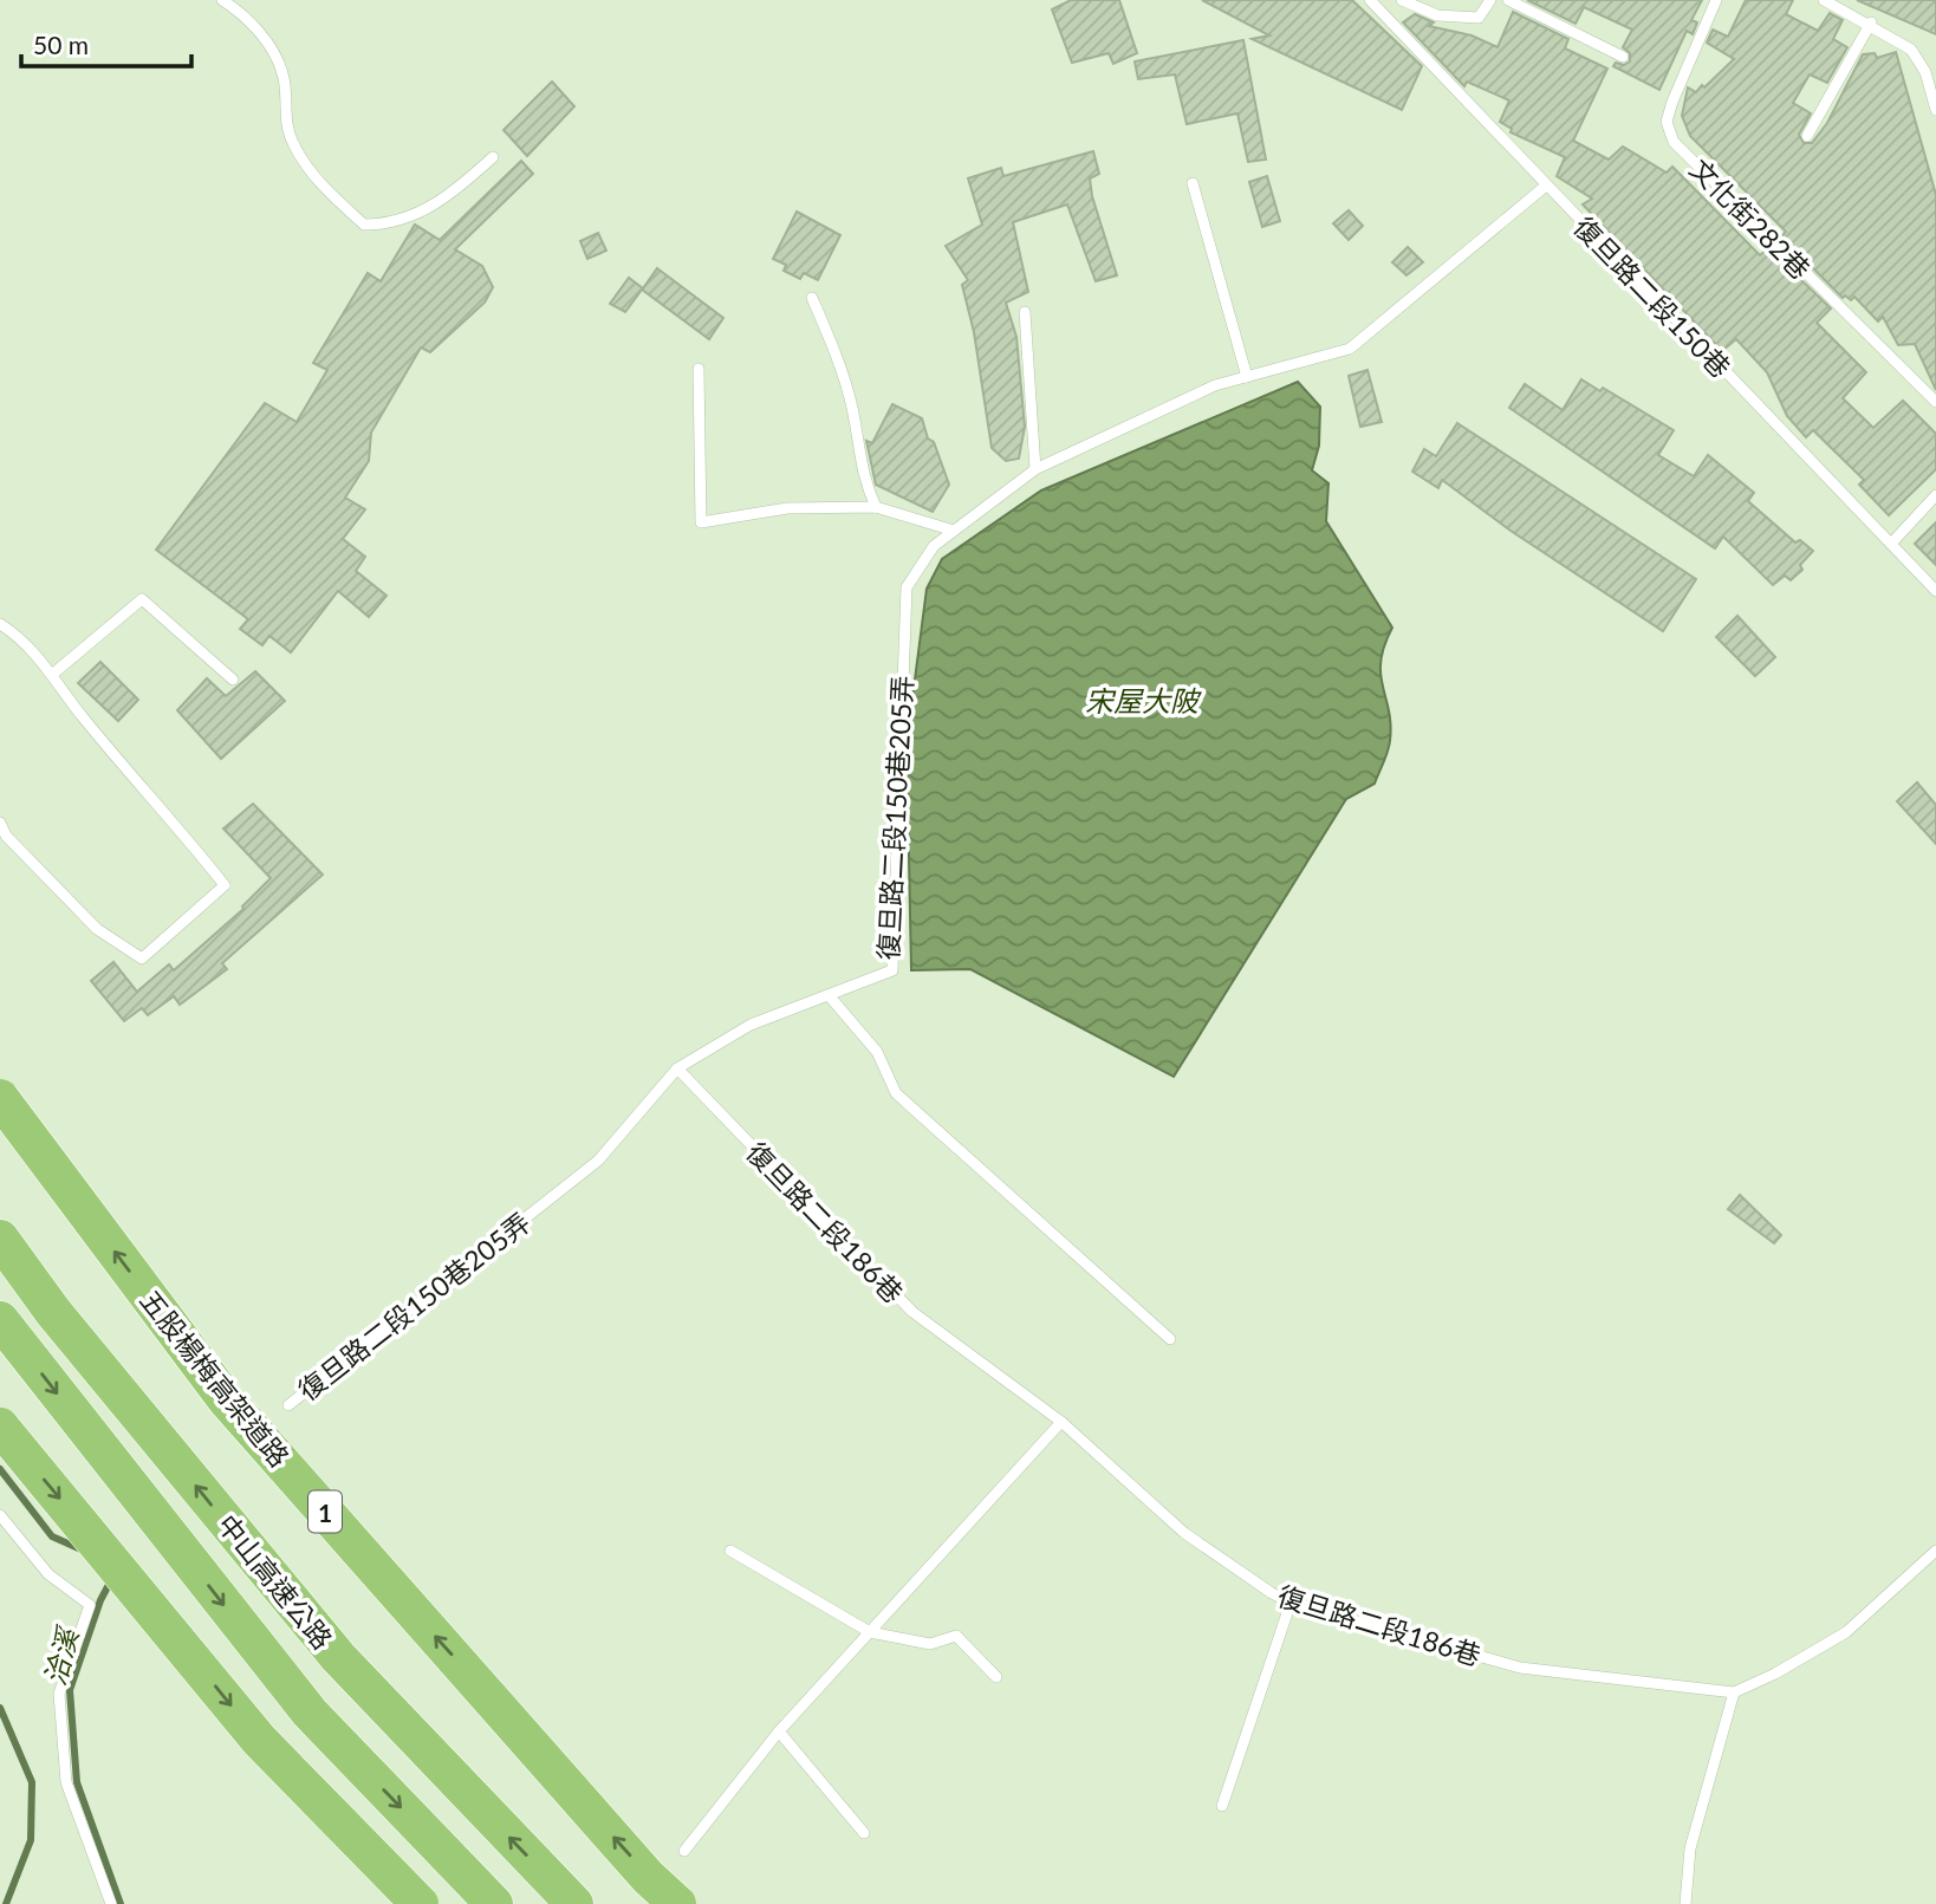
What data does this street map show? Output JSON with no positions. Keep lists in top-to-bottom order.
{
  "streets": {
    "highway": ["五股楊梅高架道路", "1", "中山高速公路"],
    "lane": [
      "文化街282巷",
      "復旦路二段150巷",
      "復旦路二段150巷205弄",
      "復旦路二段186巷"
    ]
  },
  "crossings": [
    ["復旦路二段150巷", "復旦路二段150巷205弄"],
    ["復旦路二段150巷205弄", "復旦路二段186巷"]
  ],
  "water": ["宋屋大陂", "洽溪"],
  "scale_bar": "50 m"
}
